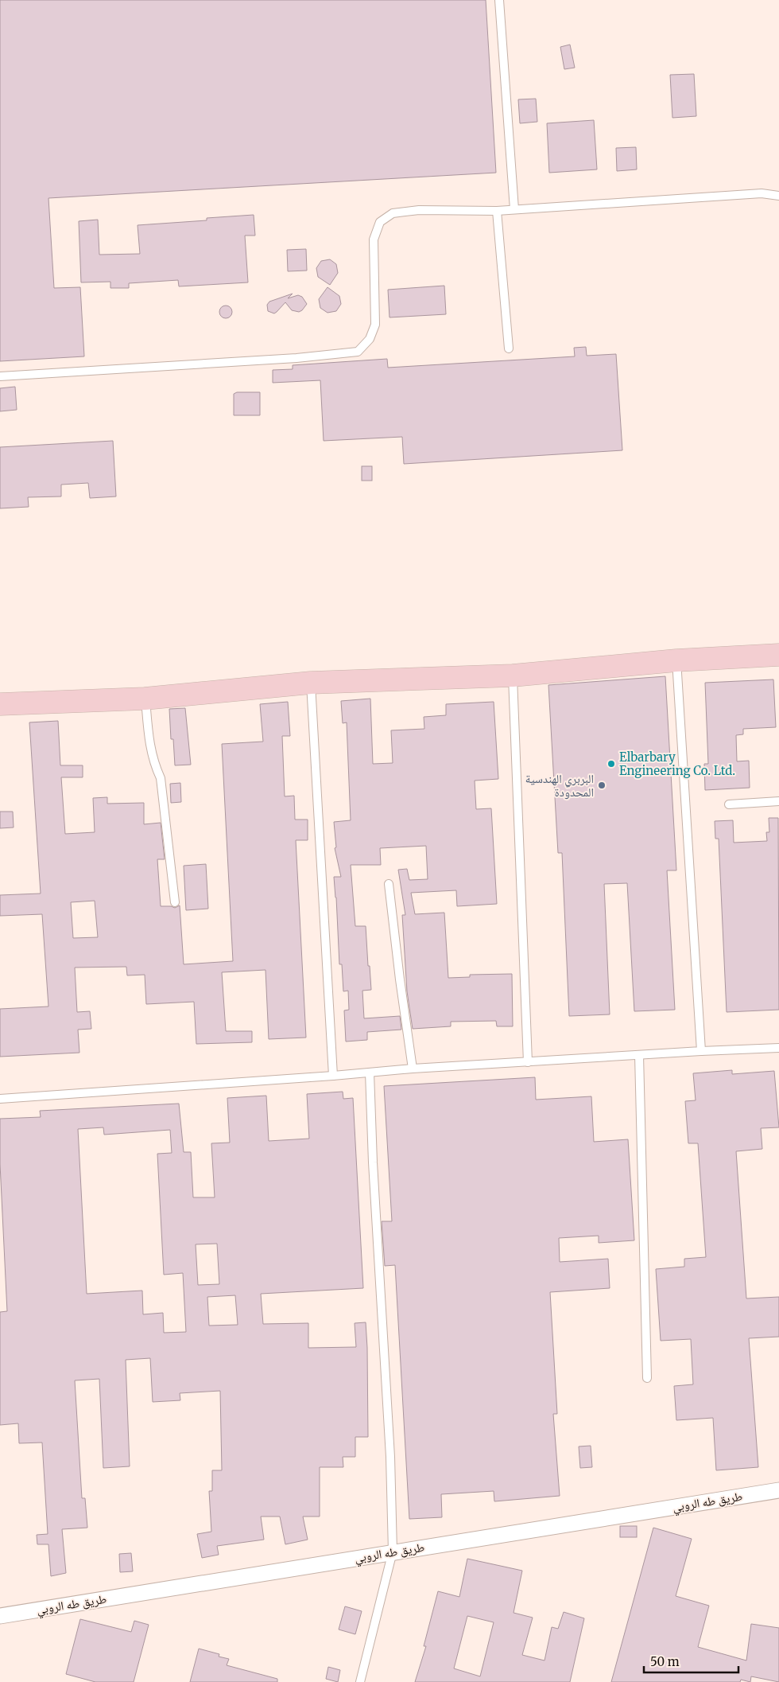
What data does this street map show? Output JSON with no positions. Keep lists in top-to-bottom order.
{
  "streets": {
    "street": ["طريق طه الروبي"]
  },
  "places": ["Elbarbary Engineering Co. Ltd.", "البربري الهندسية المحدودة"],
  "scale_bar": "50 m"
}
